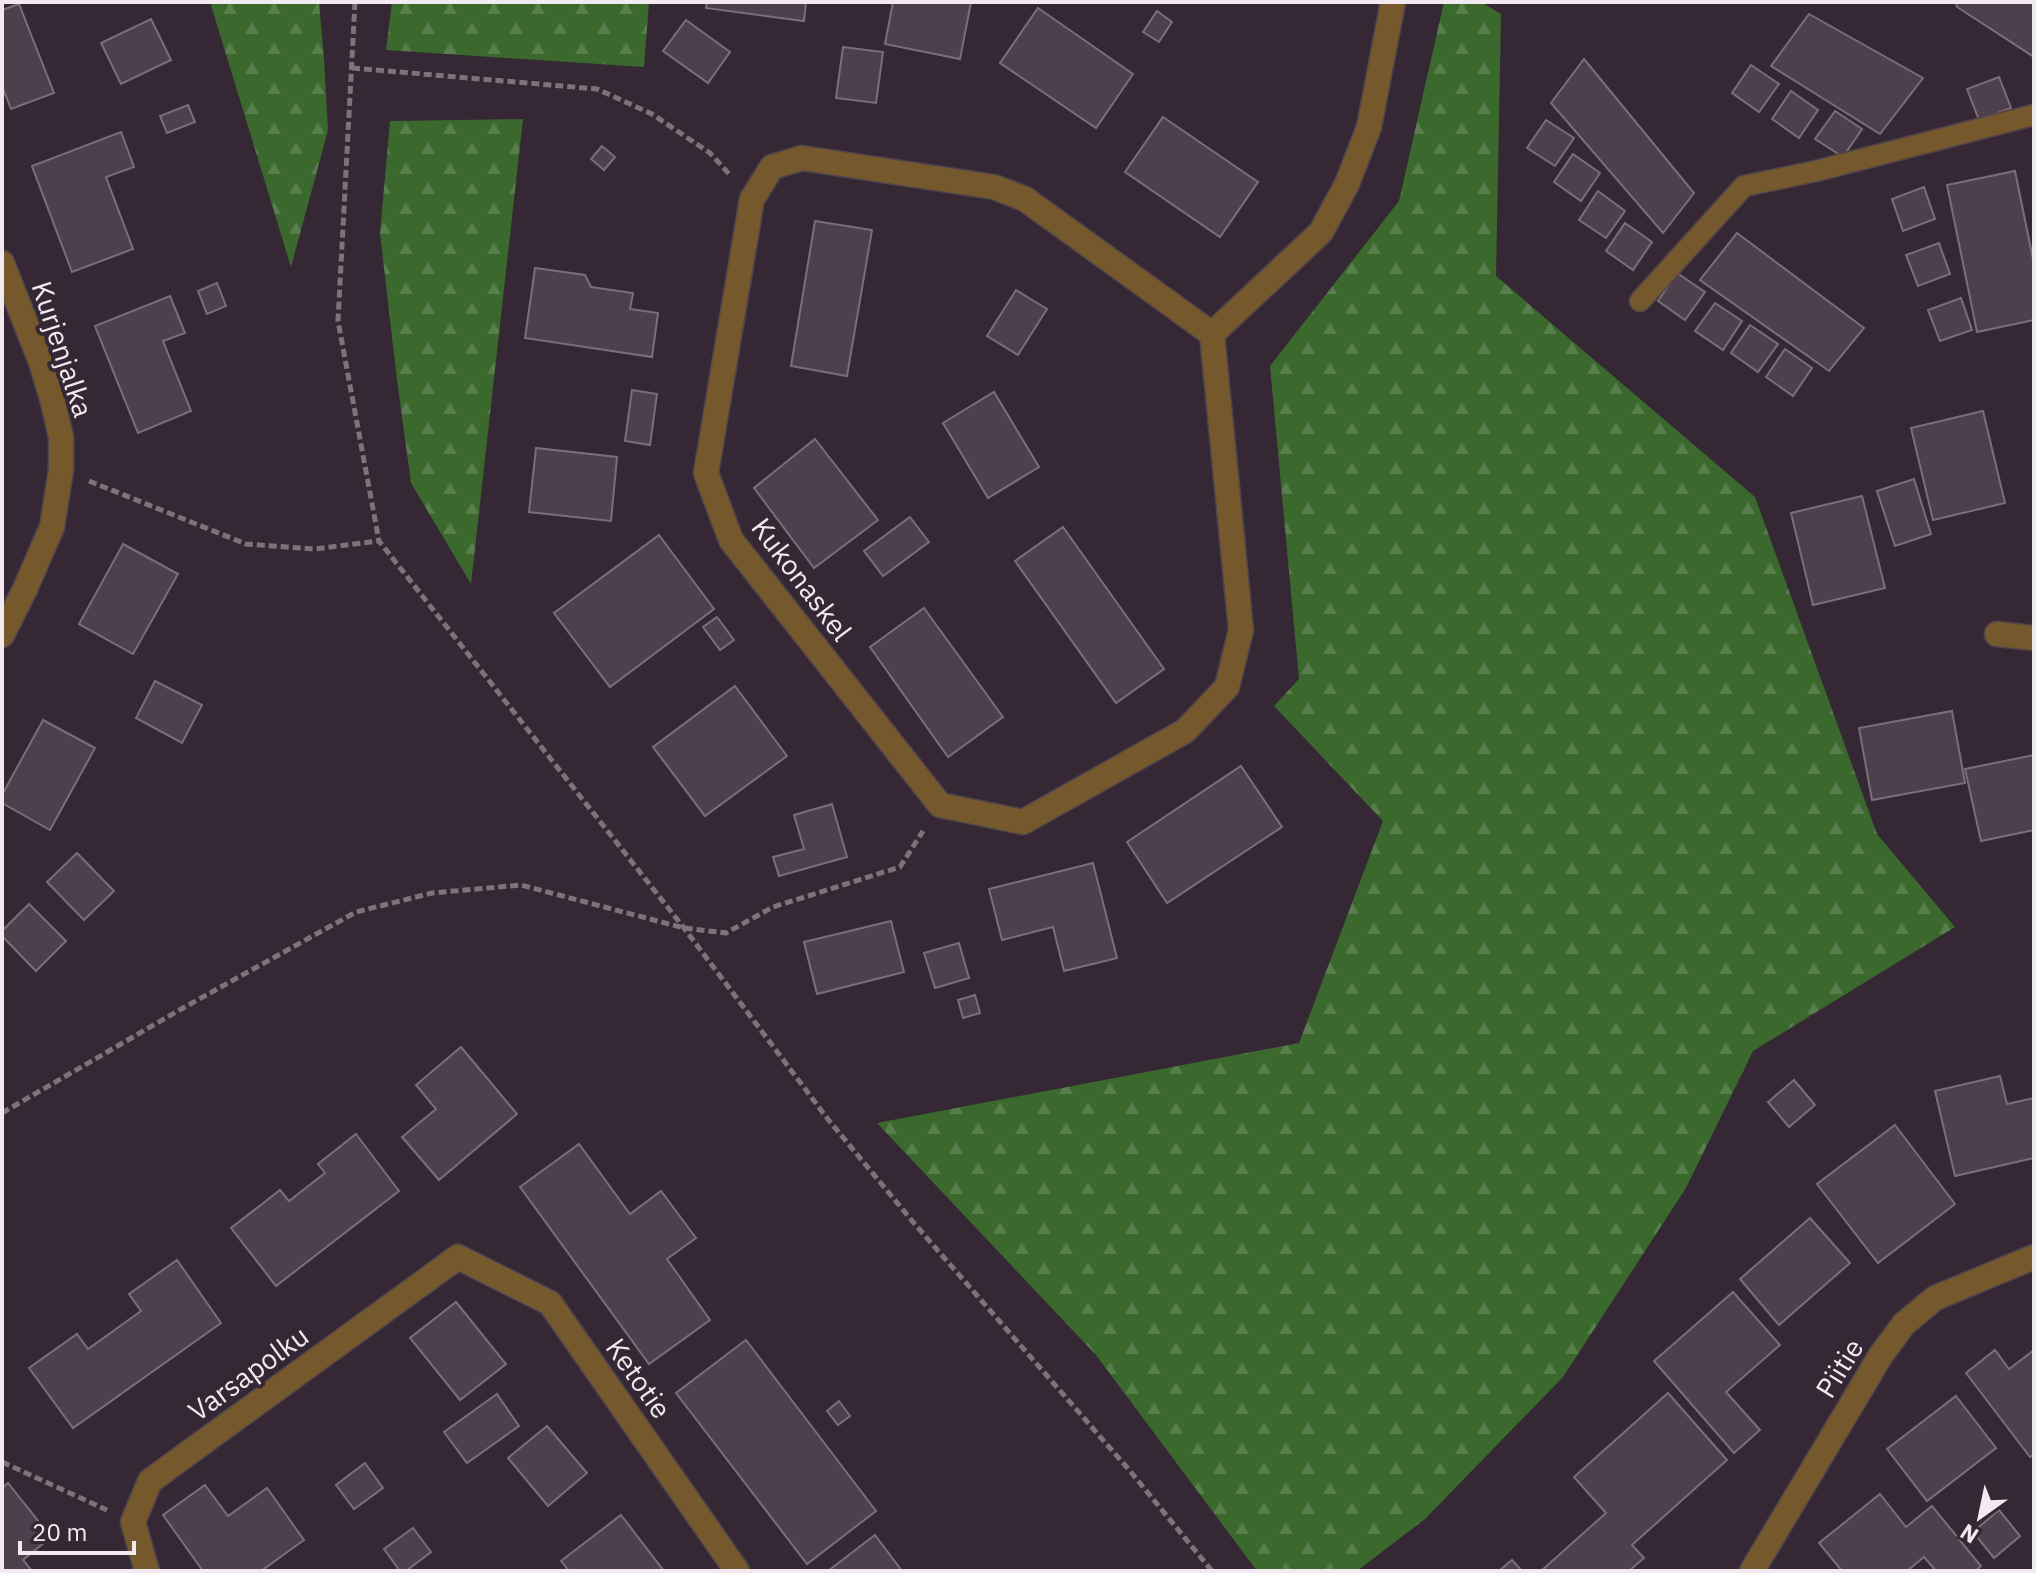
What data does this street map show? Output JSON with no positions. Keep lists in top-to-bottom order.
{
  "streets": {
    "street": [
      "Kurjenjalka",
      "Kukonaskel",
      "Piitie",
      "Varsapolku",
      "Ketotie"
    ]
  },
  "crossings": [
    ["Varsapolku", "Ketotie"]
  ],
  "scale_bar": "20 m",
  "north": "bottom left"
}
